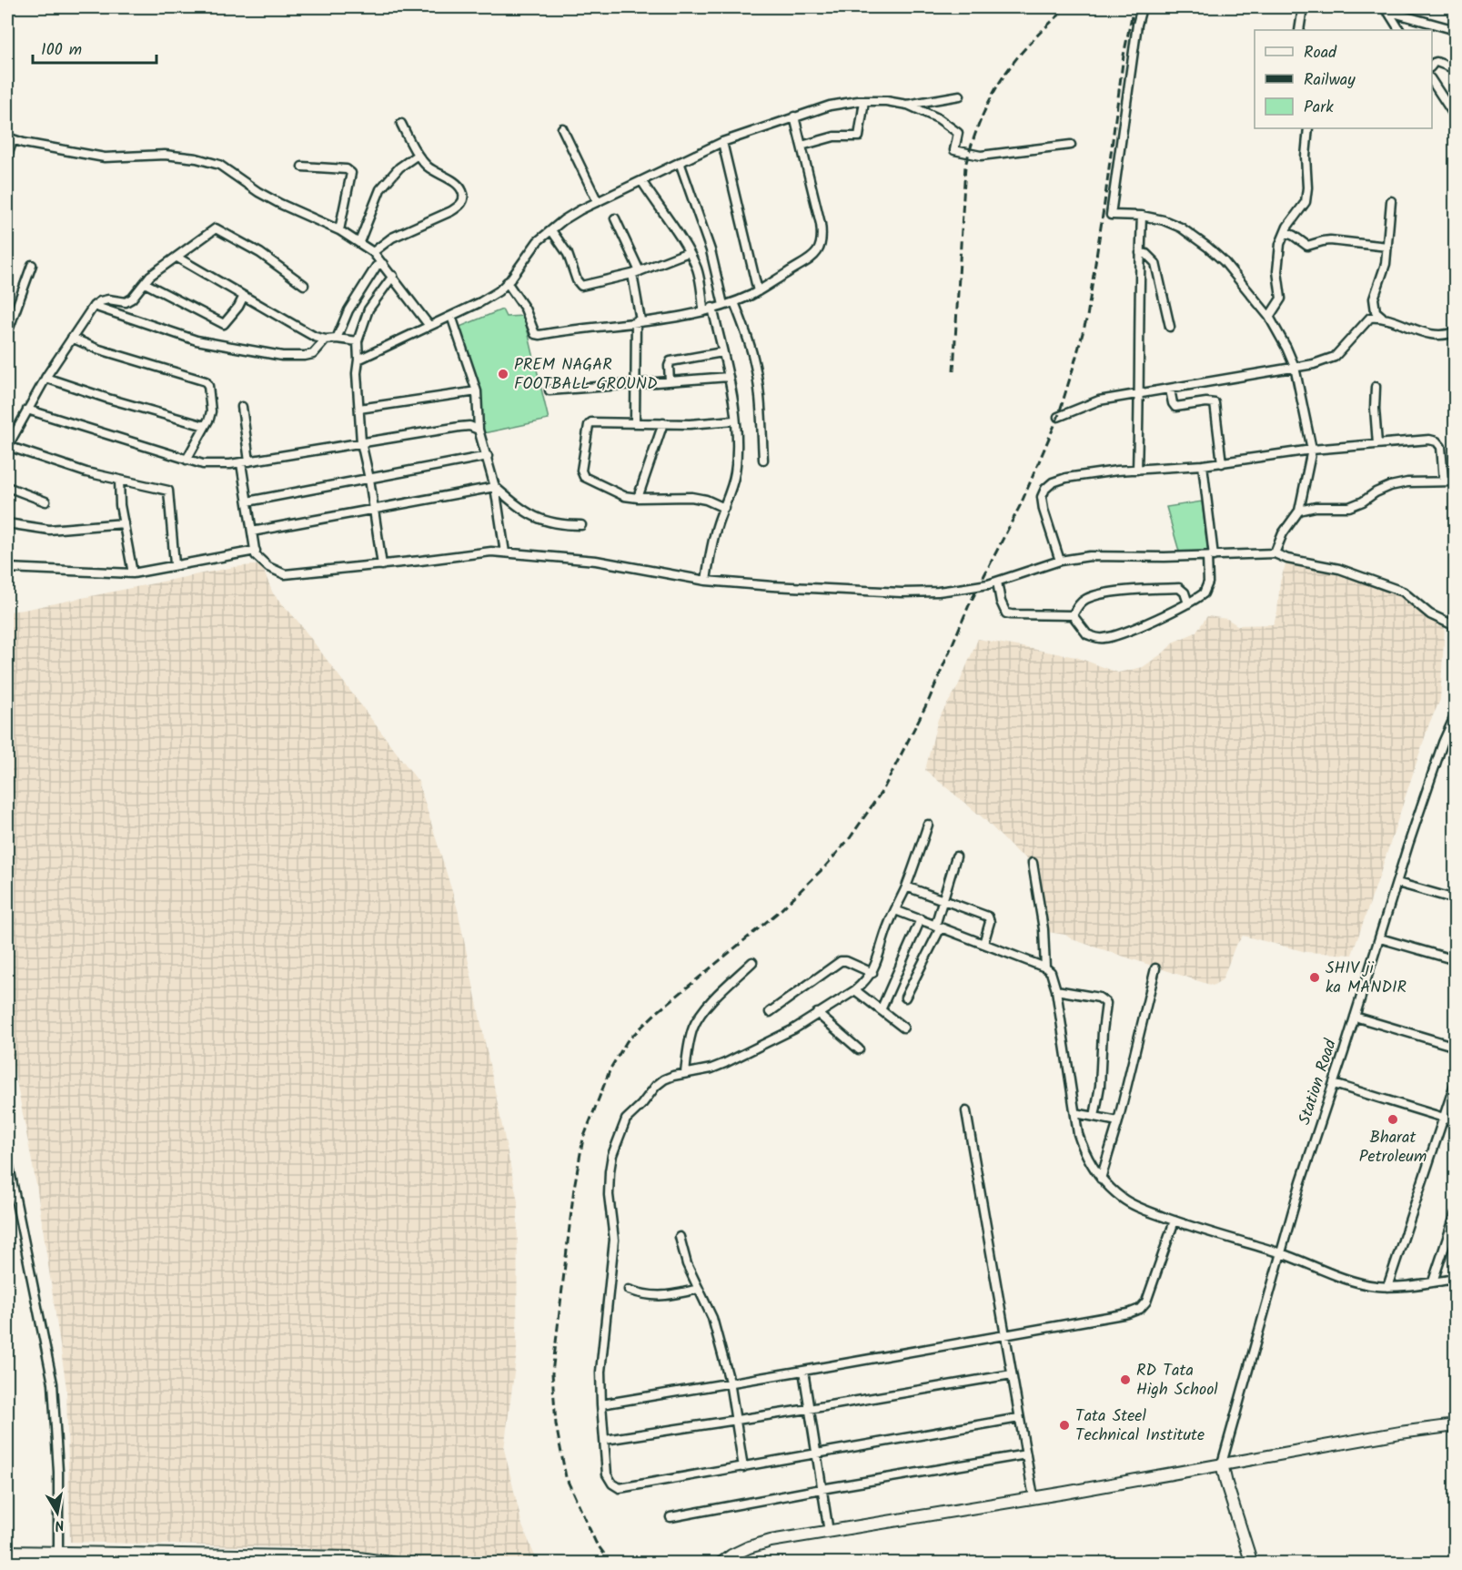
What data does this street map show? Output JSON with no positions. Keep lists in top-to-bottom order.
{
  "streets": {
    "street": ["Station Road"]
  },
  "places": [
    "PREM NAGAR FOOTBALL GROUND",
    "SHIV ji ka MANDIR",
    "Bharat Petroleum",
    "RD Tata High School",
    "Tata Steel Technical Institute"
  ],
  "legend": ["Road", "Railway", "Park"],
  "scale_bar": "100 m",
  "north": "bottom"
}
